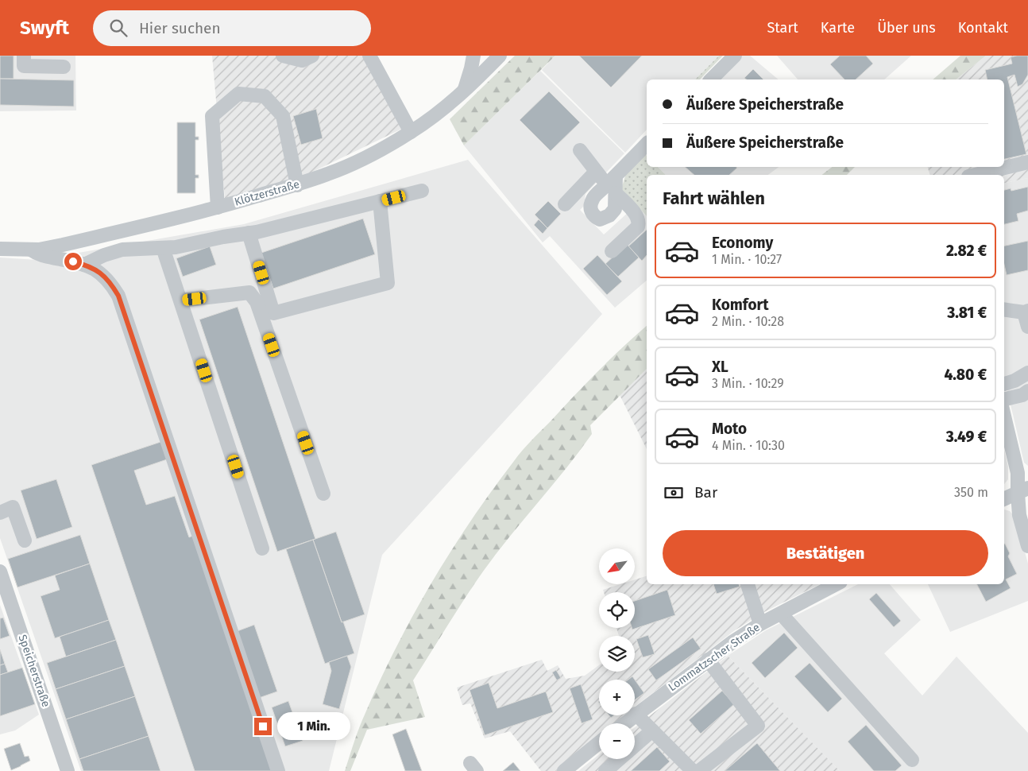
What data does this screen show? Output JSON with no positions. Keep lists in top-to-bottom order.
{
  "streets": {
    "street": ["Klötzerstraße", "Lommatzscher Straße", "Speicherstraße"]
  },
  "north": "bottom left",
  "page": {
    "header": "Swyft",
    "search": "Hier suchen",
    "nav": [
      "Start",
      "Karte",
      "Über uns",
      "Kontakt"
    ],
    "banner": ["Äußere Speicherstraße", "Äußere Speicherstraße"],
    "heading": "Fahrt wählen",
    "list": [
      {
        "name": "Economy",
        "note": "1 Min. · 10:27",
        "value": "2.82 €"
      },
      {
        "name": "Komfort",
        "note": "2 Min. · 10:28",
        "value": "3.81 €"
      },
      {
        "name": "XL",
        "note": "3 Min. · 10:29",
        "value": "4.80 €"
      },
      {
        "name": "Moto",
        "note": "4 Min. · 10:30",
        "value": "3.49 €"
      }
    ],
    "pay": ["Bar", "350 m"],
    "buttons": "Bestätigen",
    "map_buttons": ["+", "−"],
    "bubble": "1 Min."
  }
}
